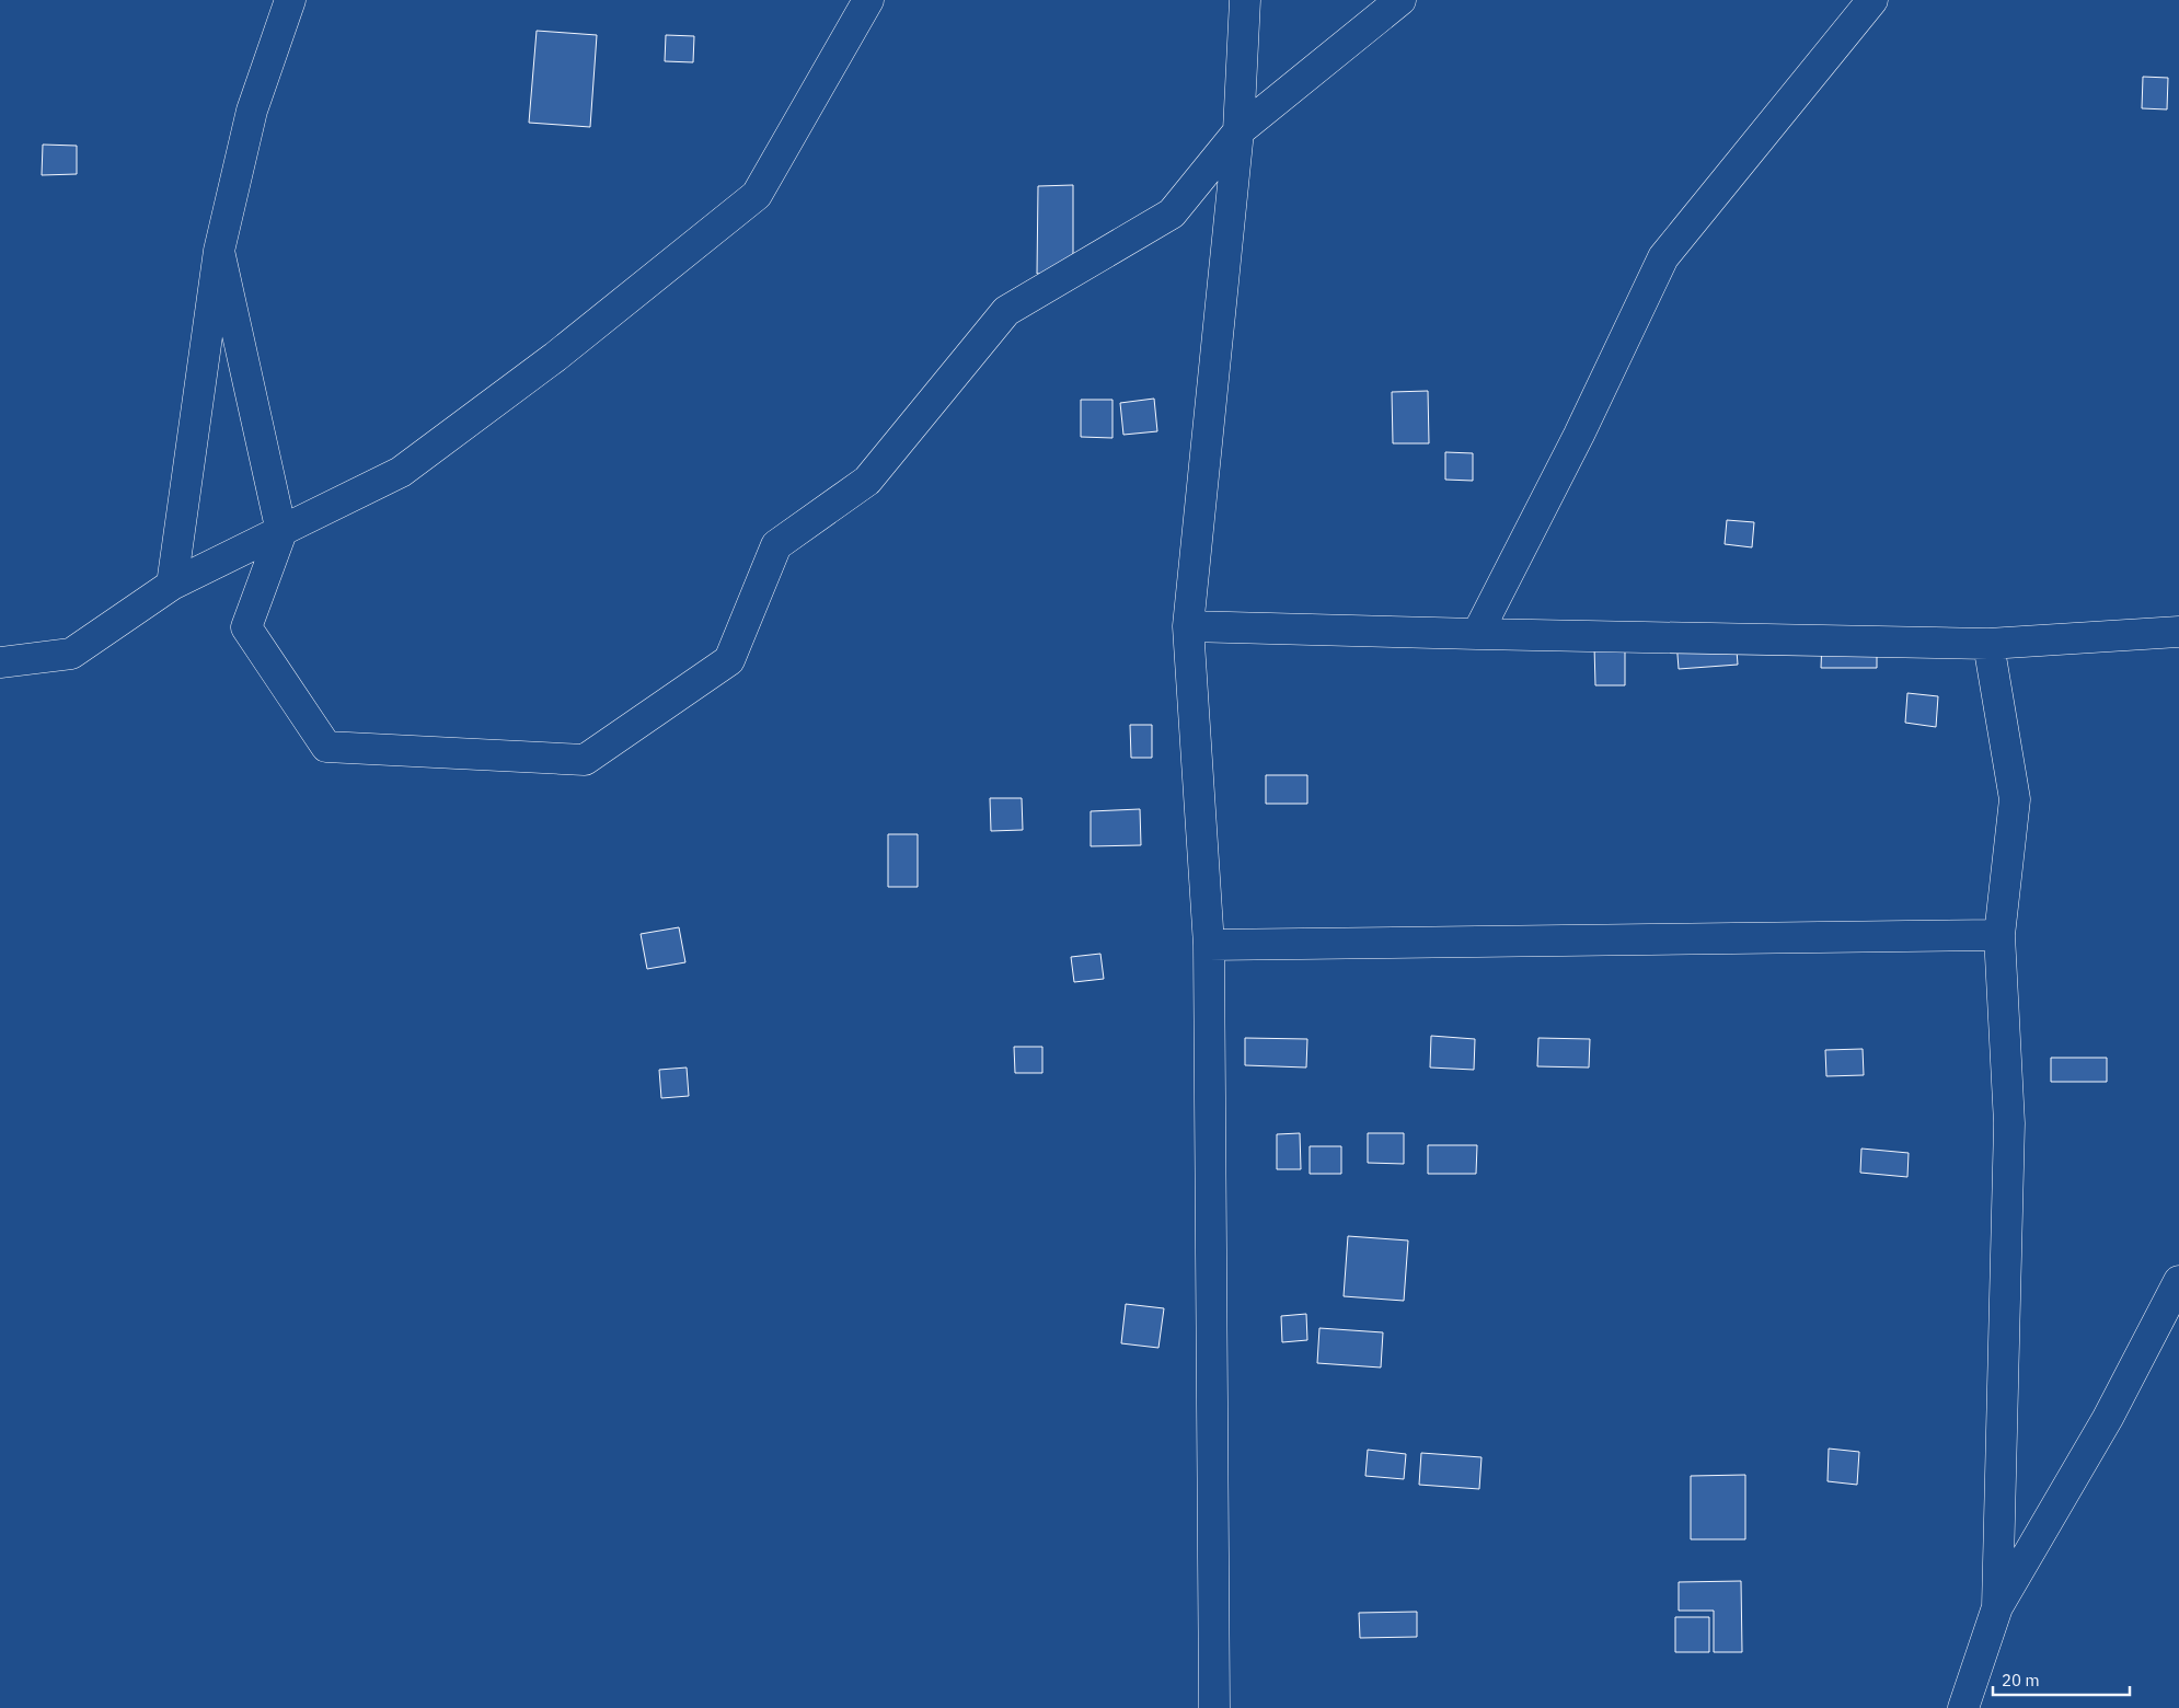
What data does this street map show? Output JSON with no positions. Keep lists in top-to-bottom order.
{
  "scale_bar": "20 m"
}
